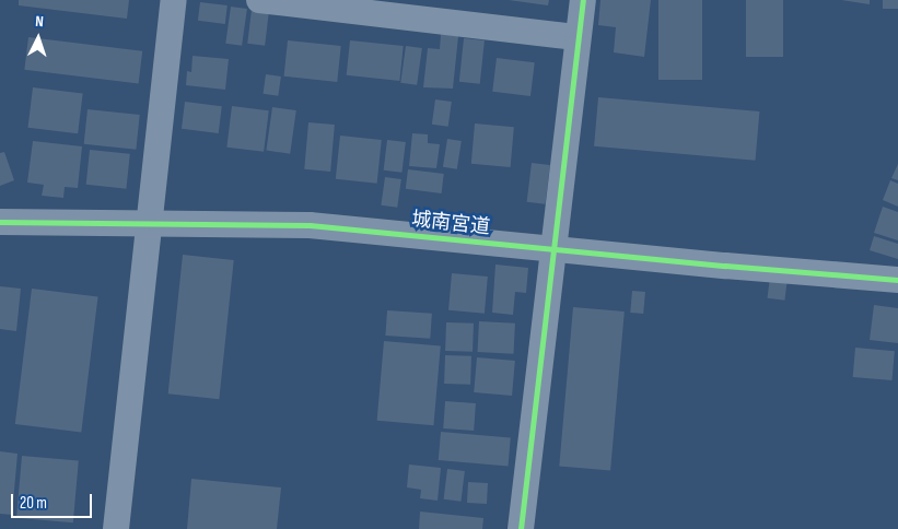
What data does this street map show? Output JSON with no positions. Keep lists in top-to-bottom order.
{
  "streets": {
    "street": ["城南宮道"]
  },
  "scale_bar": "20 m",
  "north": "top"
}
